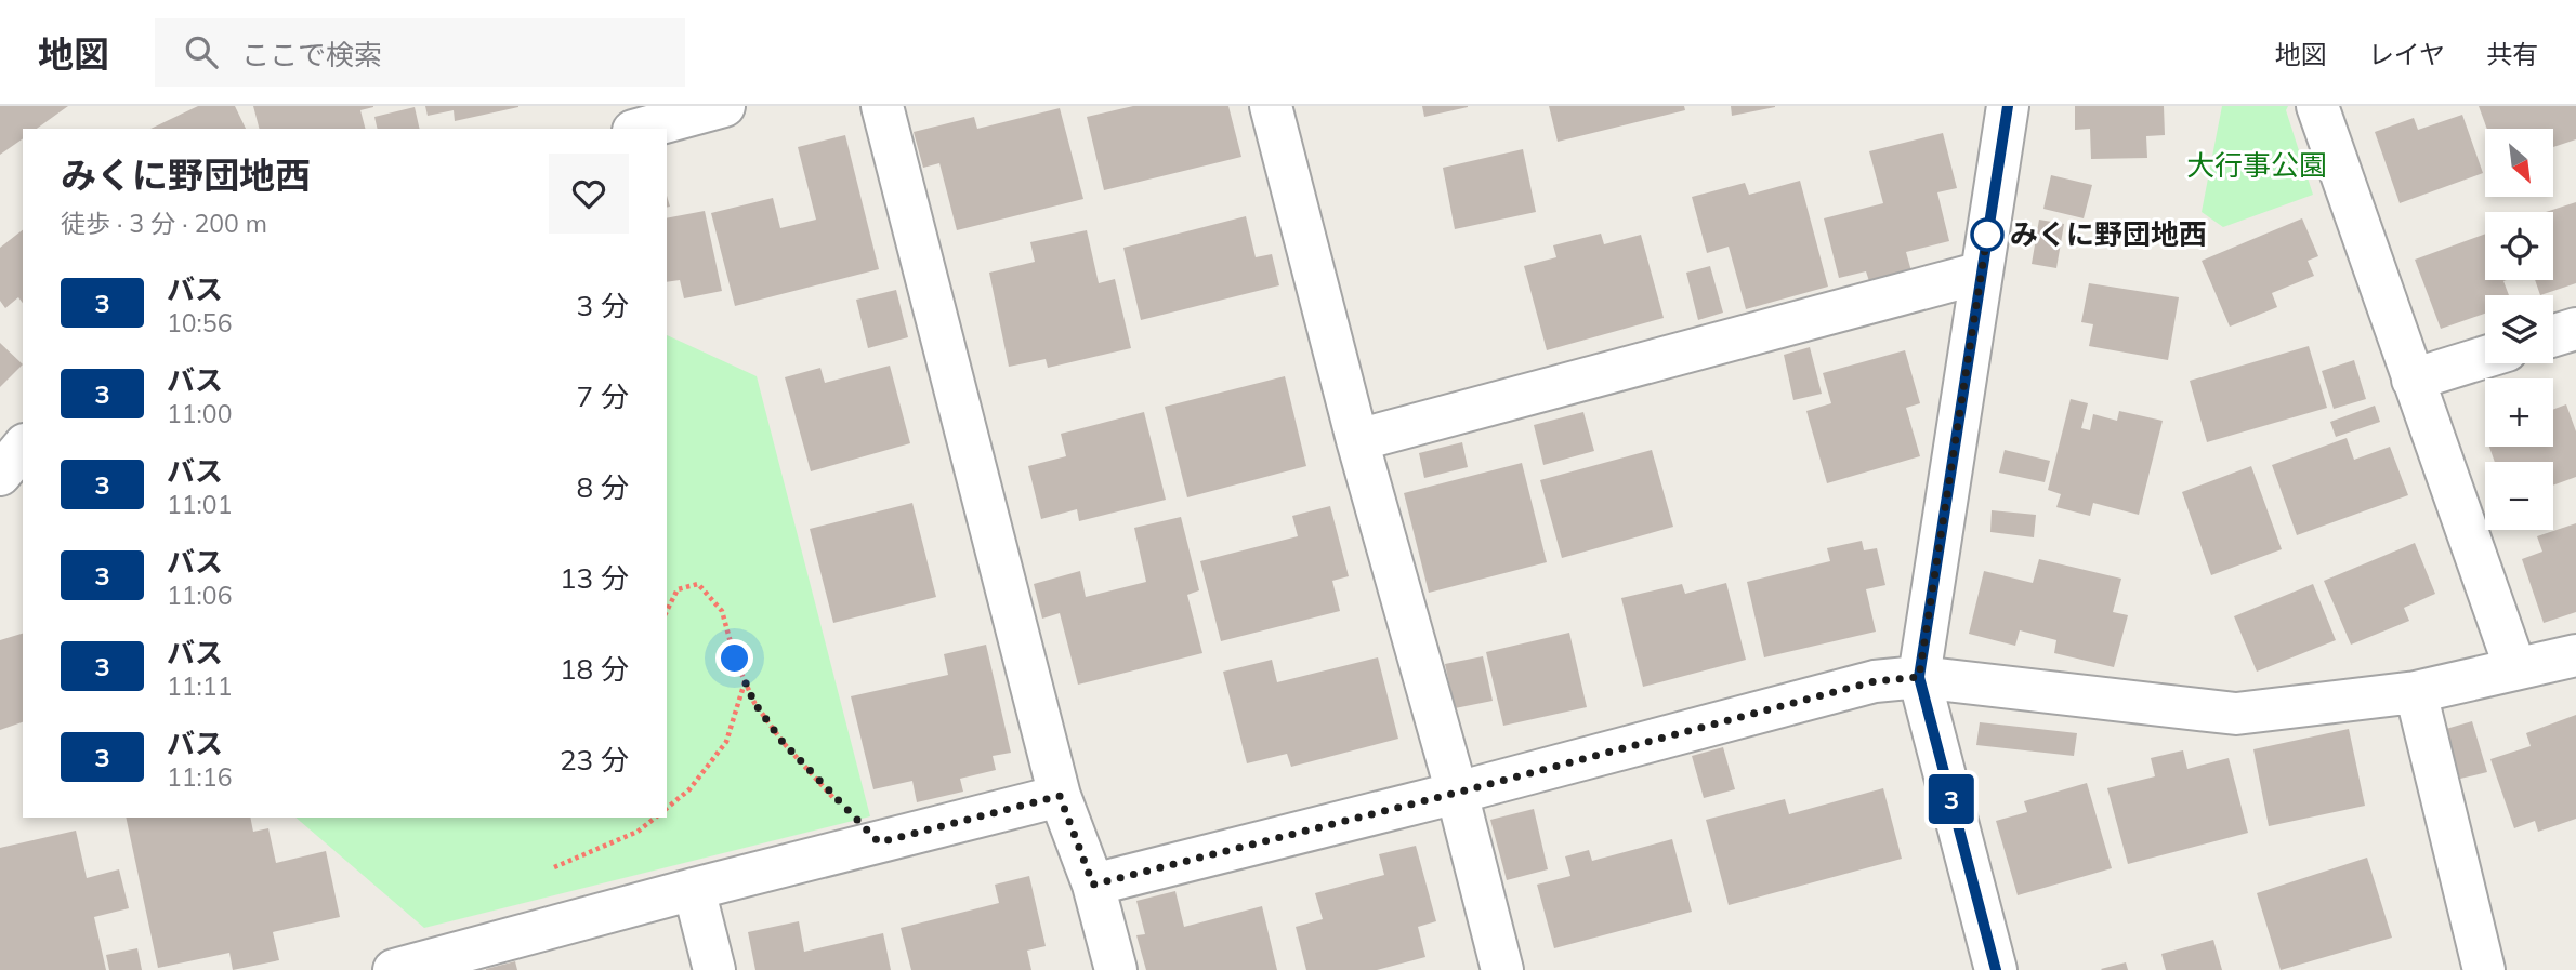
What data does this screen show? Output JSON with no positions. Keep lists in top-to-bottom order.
{
  "parks": ["大行事公園"],
  "places": ["みくに野団地西"],
  "lines": ["bus line 3"],
  "north": "bottom right",
  "page": {
    "header": "地図",
    "search": "ここで検索",
    "nav": ["地図", "レイヤ", "共有"],
    "on_map": "3",
    "map_buttons": ["+", "−"],
    "heading": ["みくに野団地西", "徒歩 · 3 分 · 200 m"],
    "list": [
      {
        "mark": "3",
        "name": "バス",
        "note": "10:56",
        "value": "3 分"
      },
      {
        "mark": "3",
        "name": "バス",
        "note": "11:00",
        "value": "7 分"
      },
      {
        "mark": "3",
        "name": "バス",
        "note": "11:01",
        "value": "8 分"
      },
      {
        "mark": "3",
        "name": "バス",
        "note": "11:06",
        "value": "13 分"
      },
      {
        "mark": "3",
        "name": "バス",
        "note": "11:11",
        "value": "18 分"
      },
      {
        "mark": "3",
        "name": "バス",
        "note": "11:16",
        "value": "23 分"
      }
    ]
  }
}
